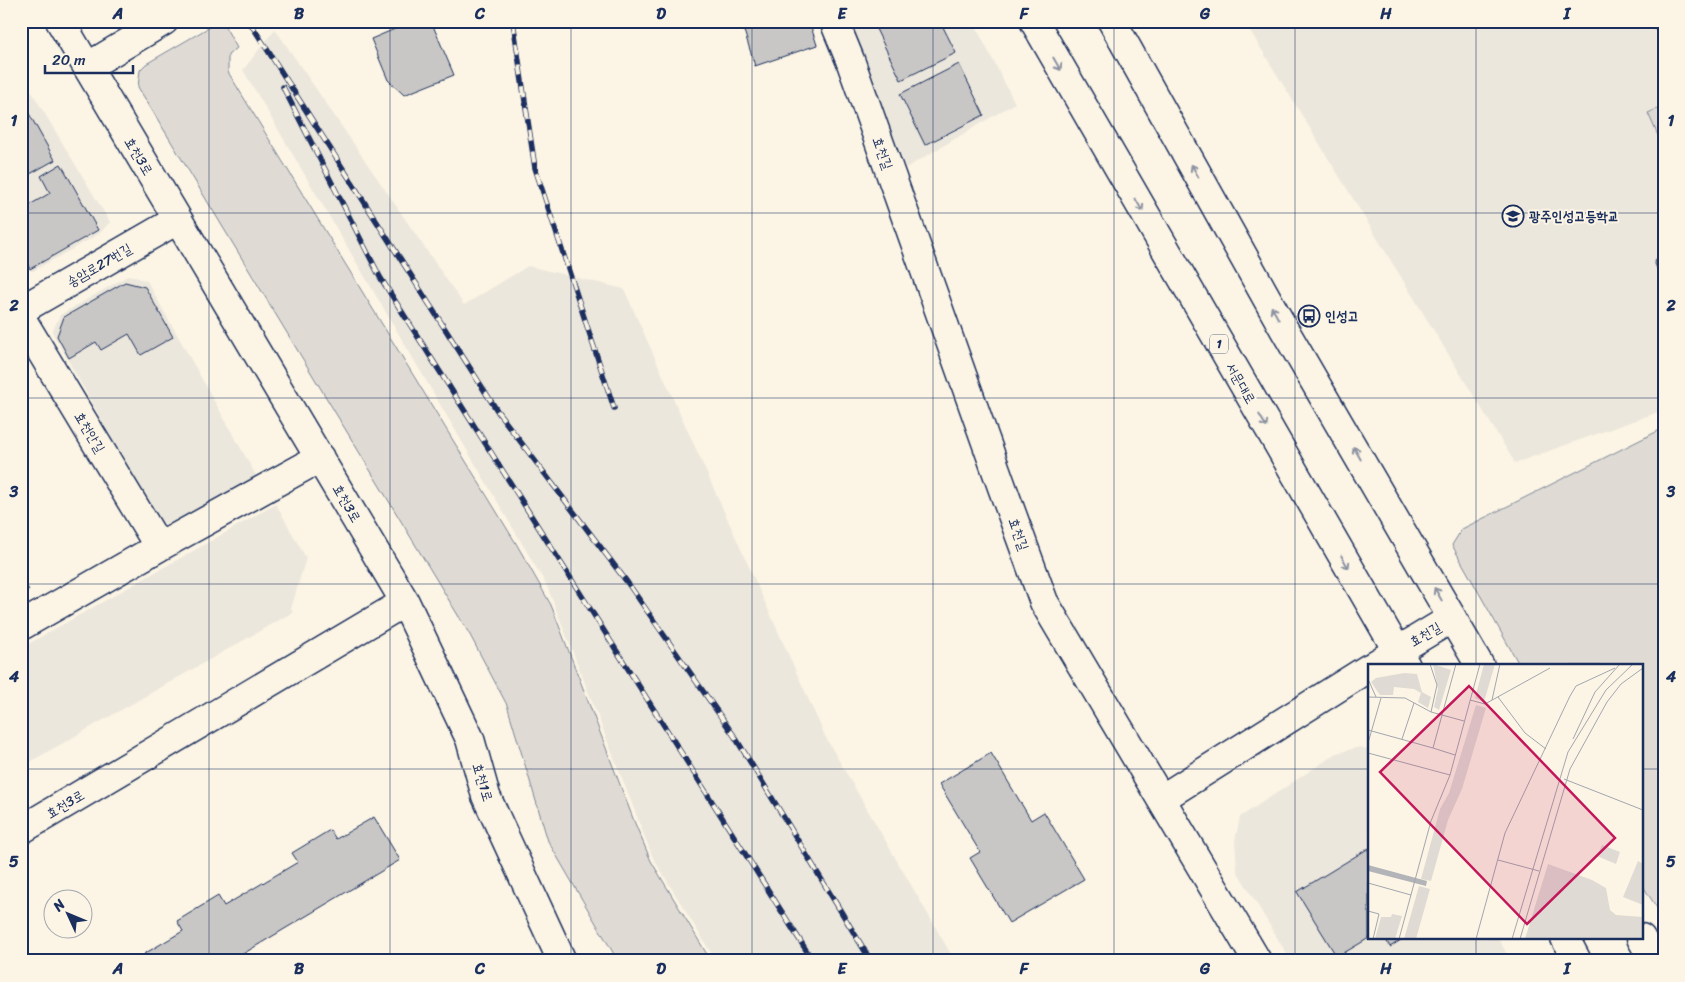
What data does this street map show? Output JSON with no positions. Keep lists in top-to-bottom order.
{
  "streets": {
    "street": [
      "효천길",
      "효천3로",
      "송암로27번길",
      "1",
      "서문대로",
      "효천안길",
      "효천1로"
    ]
  },
  "crossings": [
    ["효천길", "서문대로"],
    ["효천3로", "송암로27번길"],
    ["효천3로", "효천1로"]
  ],
  "places": {
    "school or university": ["광주인성고등학교"],
    "bus stop": ["인성고"]
  },
  "scale_bar": "20 m",
  "north": "top left",
  "grid": {
    "columns": [
      "A",
      "B",
      "C",
      "D",
      "E",
      "F",
      "G",
      "H",
      "I"
    ],
    "rows": [
      "1",
      "2",
      "3",
      "4",
      "5"
    ]
  }
}
